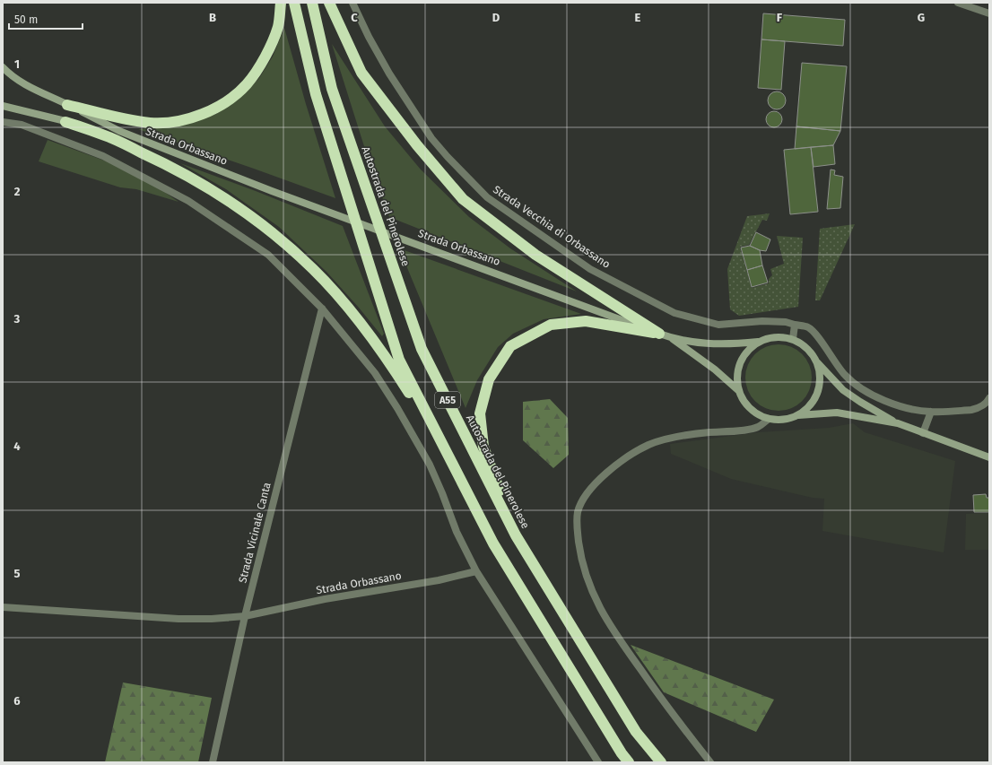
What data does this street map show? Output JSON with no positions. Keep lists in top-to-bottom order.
{
  "streets": {
    "highway": ["Autostrada del Pinerolese", "A55"],
    "main road": ["Strada Orbassano"],
    "street": ["Strada Vecchia di Orbassano", "Strada Vicinale Canta"]
  },
  "crossings": [
    ["Strada Orbassano", "Strada Vicinale Canta"]
  ],
  "scale_bar": "50 m",
  "grid": {
    "columns": [
      "B",
      "C",
      "D",
      "E",
      "F",
      "G"
    ],
    "rows": [
      "1",
      "2",
      "3",
      "4",
      "5",
      "6"
    ]
  }
}
